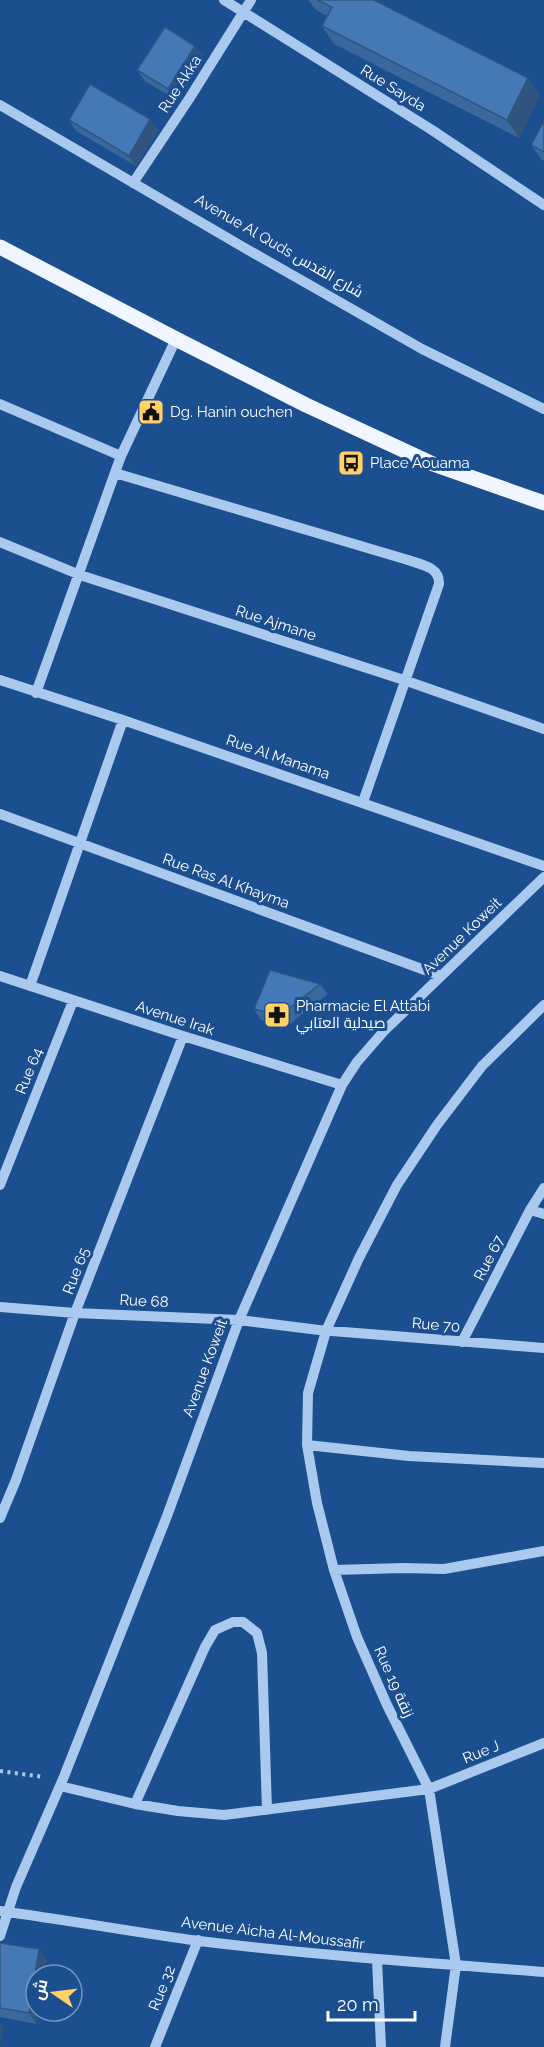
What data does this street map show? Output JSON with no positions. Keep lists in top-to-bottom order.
{
  "streets": {
    "street": [
      "Rue Akka",
      "Rue Sayda",
      "Avenue Al Quds شارع القدس",
      "Rue Ajmane",
      "Rue Al Manama",
      "Rue Ras Al Khayma",
      "Avenue Koweit",
      "Avenue Irak",
      "Rue 64",
      "Rue 67",
      "Rue 65",
      "Rue 68",
      "Rue 70",
      "Rue 19 زنقة",
      "Rue J",
      "Avenue Aicha Al-Moussafir",
      "Rue 32"
    ]
  },
  "crossings": [
    ["Rue Akka", "Rue Sayda"],
    ["Rue Akka", "Avenue Al Quds شارع القدس"],
    ["Rue Ras Al Khayma", "Avenue Koweit"],
    ["Avenue Koweit", "Avenue Irak"],
    ["Avenue Koweit", "Rue 68"],
    ["Avenue Koweit", "Rue J"],
    ["Avenue Koweit", "Avenue Aicha Al-Moussafir"],
    ["Avenue Irak", "Rue 64"],
    ["Avenue Irak", "Rue 65"],
    ["Rue 67", "Rue 70"],
    ["Rue 65", "Rue 68"],
    ["Rue 68", "Rue 70"],
    ["Rue 70", "Rue 19 زنقة"],
    ["Rue 19 زنقة", "Rue J"],
    ["Rue 19 زنقة", "Avenue Aicha Al-Moussafir"],
    ["Avenue Aicha Al-Moussafir", "Rue 32"]
  ],
  "places": {
    "public building": ["Dg. Hanin ouchen"],
    "bus stop": ["Place Aouama"],
    "pharmacy": ["Pharmacie El Attabi صيدلية العتابي"]
  },
  "scale_bar": "20 m",
  "north": "left"
}
